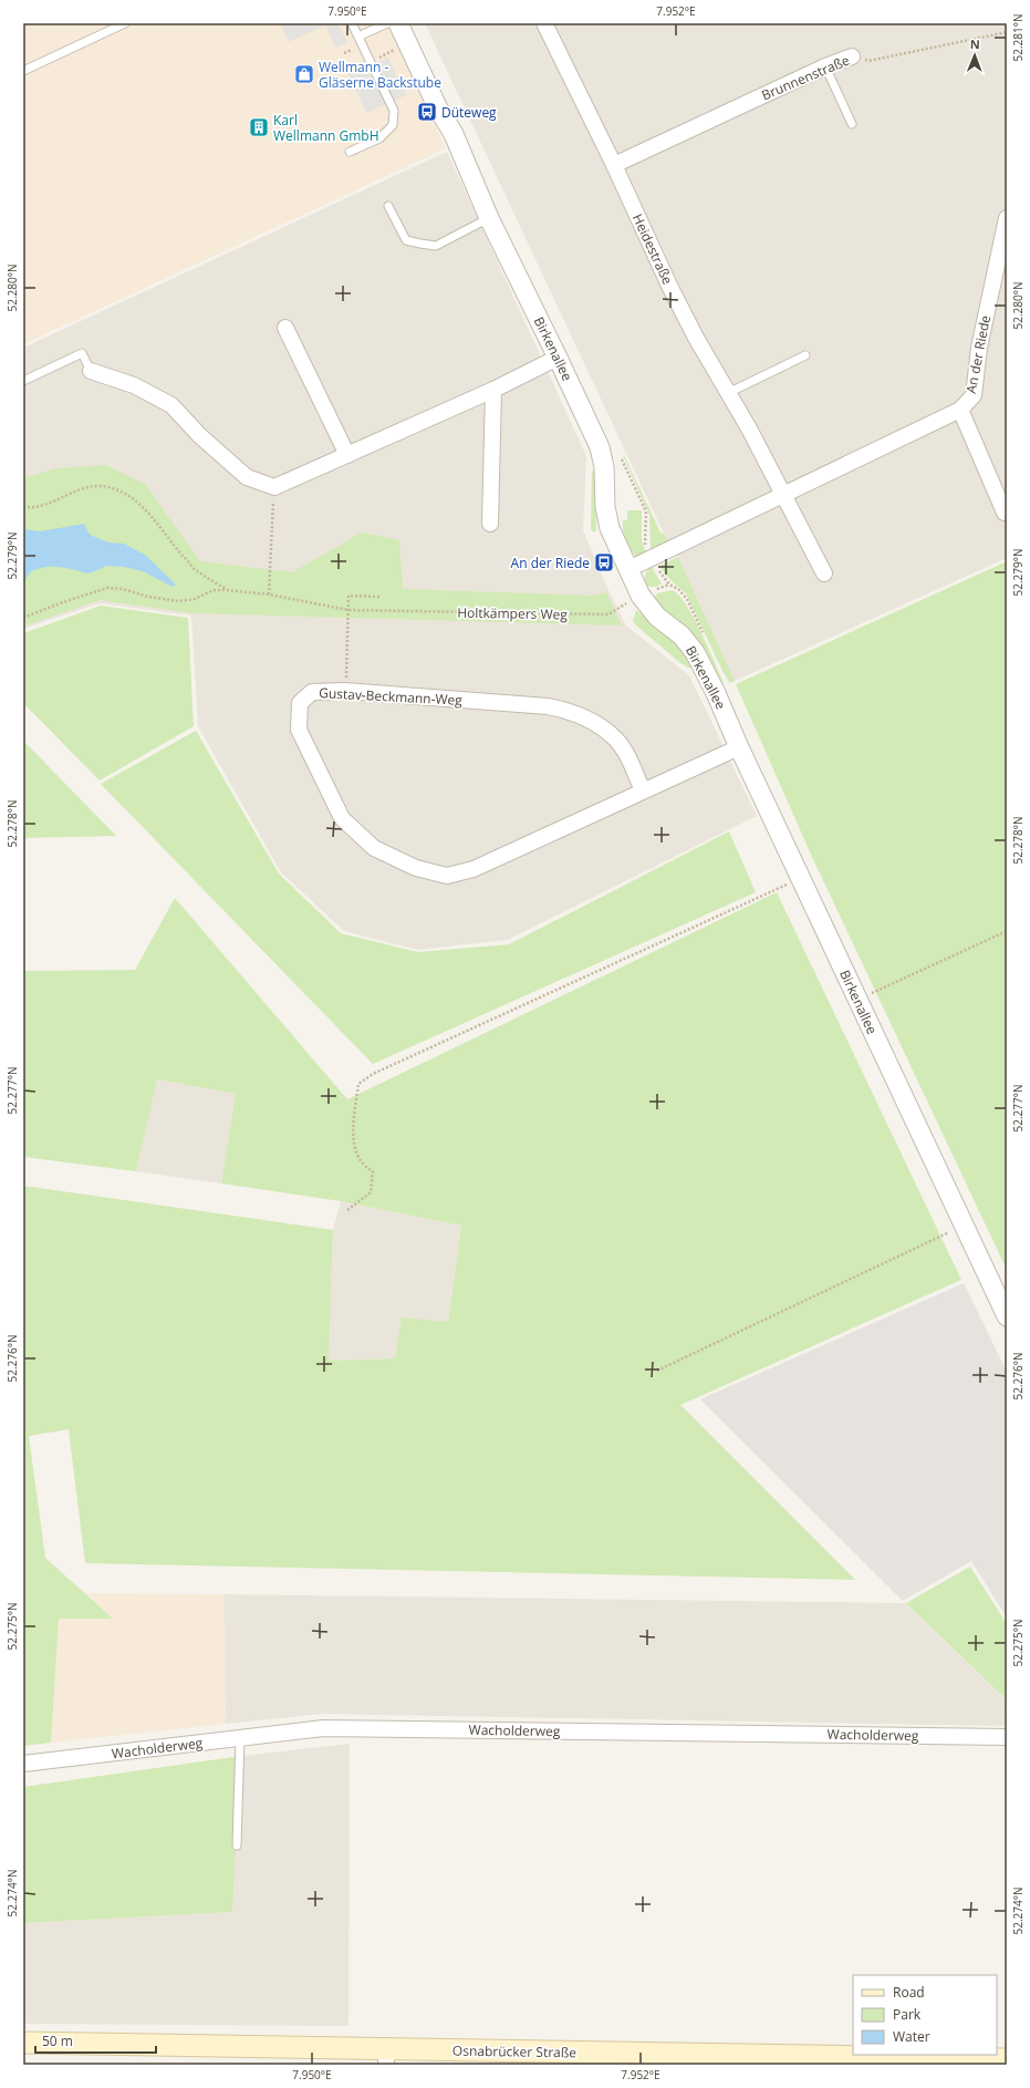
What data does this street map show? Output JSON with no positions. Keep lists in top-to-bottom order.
{
  "streets": {
    "main road": ["Osnabrücker Straße"],
    "street": [
      "Brunnenstraße",
      "Heidestraße",
      "Birkenallee",
      "An der Riede",
      "Gustav-Beckmann-Weg",
      "Wacholderweg"
    ],
    "path": ["Holtkämpers Weg"]
  },
  "crossings": [
    ["Brunnenstraße", "Heidestraße"],
    ["Heidestraße", "An der Riede"],
    ["Birkenallee", "An der Riede"],
    ["Birkenallee", "Holtkämpers Weg"],
    ["Birkenallee", "Gustav-Beckmann-Weg"]
  ],
  "places": {
    "shop": ["Wellmann - Gläserne Backstube"],
    "bus stop": ["Düteweg", "An der Riede"],
    "building": ["Karl Wellmann GmbH"]
  },
  "legend": ["Road", "Park", "Water"],
  "scale_bar": "50 m",
  "north": "top",
  "coordinates": [
    "7.950°E",
    "7.952°E",
    "52.281°N",
    "52.280°N",
    "52.279°N",
    "52.278°N",
    "52.277°N",
    "52.276°N",
    "52.275°N",
    "52.274°N"
  ]
}
